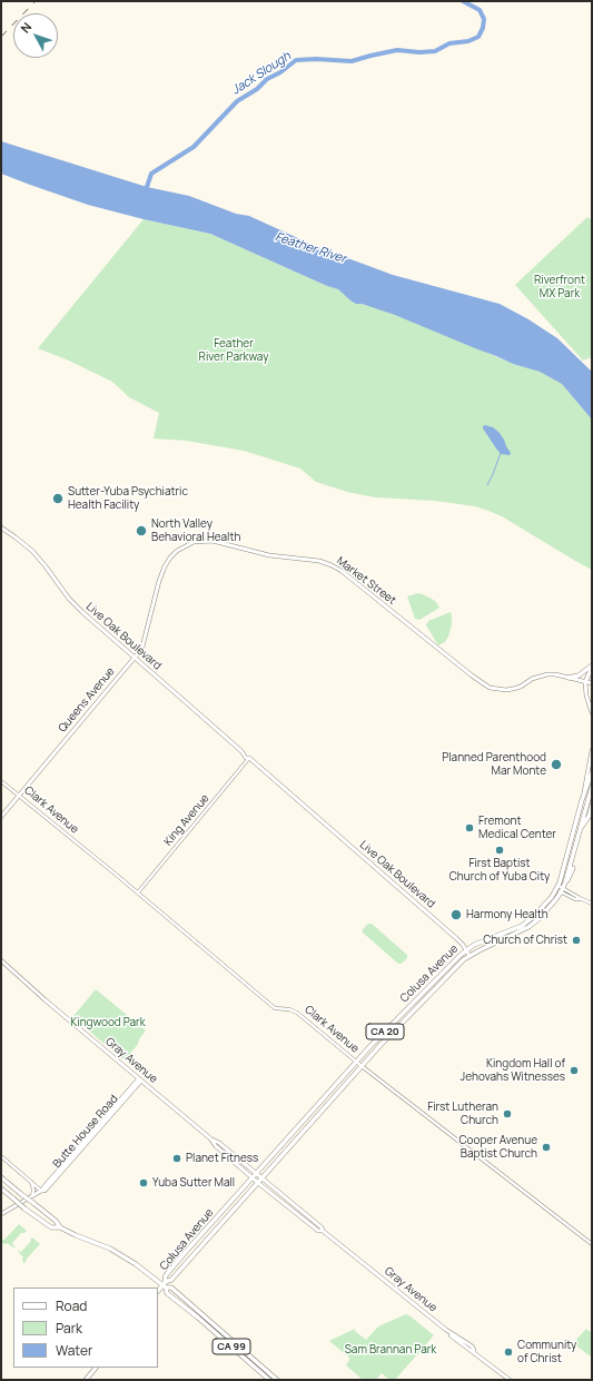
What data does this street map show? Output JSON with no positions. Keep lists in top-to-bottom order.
{
  "streets": {
    "highway": ["Colusa Avenue", "CA 20", "CA 99"],
    "main road": [
      "Market Street",
      "Live Oak Boulevard",
      "Queens Avenue",
      "Gray Avenue",
      "Butte House Road"
    ],
    "street": ["Clark Avenue", "King Avenue"]
  },
  "crossings": [
    ["Market Street", "Queens Avenue"],
    ["Live Oak Boulevard", "Queens Avenue"],
    ["Live Oak Boulevard", "King Avenue"],
    ["Live Oak Boulevard", "Colusa Avenue"],
    ["Queens Avenue", "Clark Avenue"],
    ["Clark Avenue", "King Avenue"],
    ["Clark Avenue", "Colusa Avenue"],
    ["Colusa Avenue", "CA 20"],
    ["Colusa Avenue", "Gray Avenue"],
    ["Colusa Avenue", "CA 99"],
    ["CA 20", "CA 99"],
    ["Gray Avenue", "Butte House Road"]
  ],
  "water": ["Jack Slough", "Feather River"],
  "parks": [
    "Riverfront MX Park",
    "Feather River Parkway",
    "Kingwood Park",
    "Sam Brannan Park"
  ],
  "places": [
    "Sutter-Yuba Psychiatric Health Facility",
    "North Valley Behavioral Health",
    "Planned Parenthood Mar Monte",
    "Fremont Medical Center",
    "First Baptist Church of Yuba City",
    "Harmony Health",
    "Church of Christ",
    "Kingdom Hall of Jehovahs Witnesses",
    "First Lutheran Church",
    "Cooper Avenue Baptist Church",
    "Planet Fitness",
    "Yuba Sutter Mall",
    "Community of Christ"
  ],
  "legend": ["Road", "Park", "Water"],
  "north": "top left"
}
